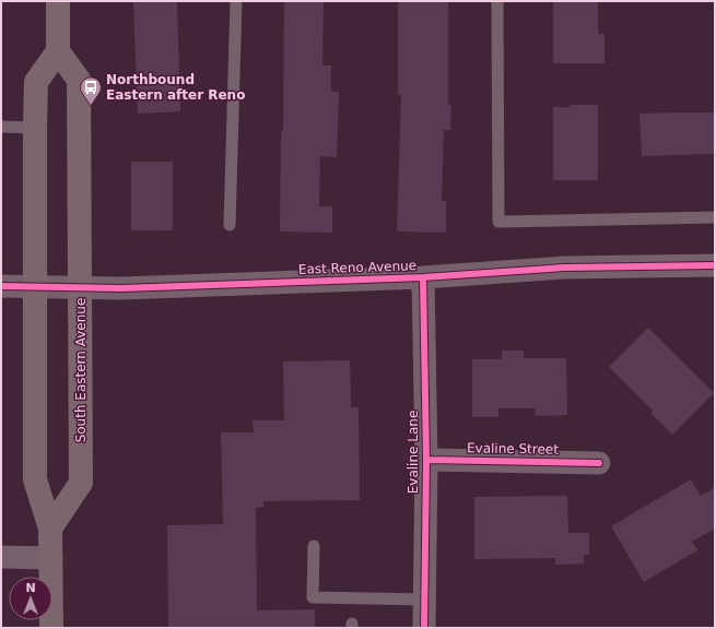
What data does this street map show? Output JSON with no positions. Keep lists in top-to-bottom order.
{
  "streets": {
    "main road": ["South Eastern Avenue"],
    "street": ["East Reno Avenue", "Evaline Street", "Evaline Lane"]
  },
  "crossings": [
    ["East Reno Avenue", "South Eastern Avenue"],
    ["East Reno Avenue", "Evaline Lane"],
    ["Evaline Street", "Evaline Lane"]
  ],
  "places": {
    "bus stop": ["Northbound Eastern after Reno"]
  },
  "north": "top"
}
